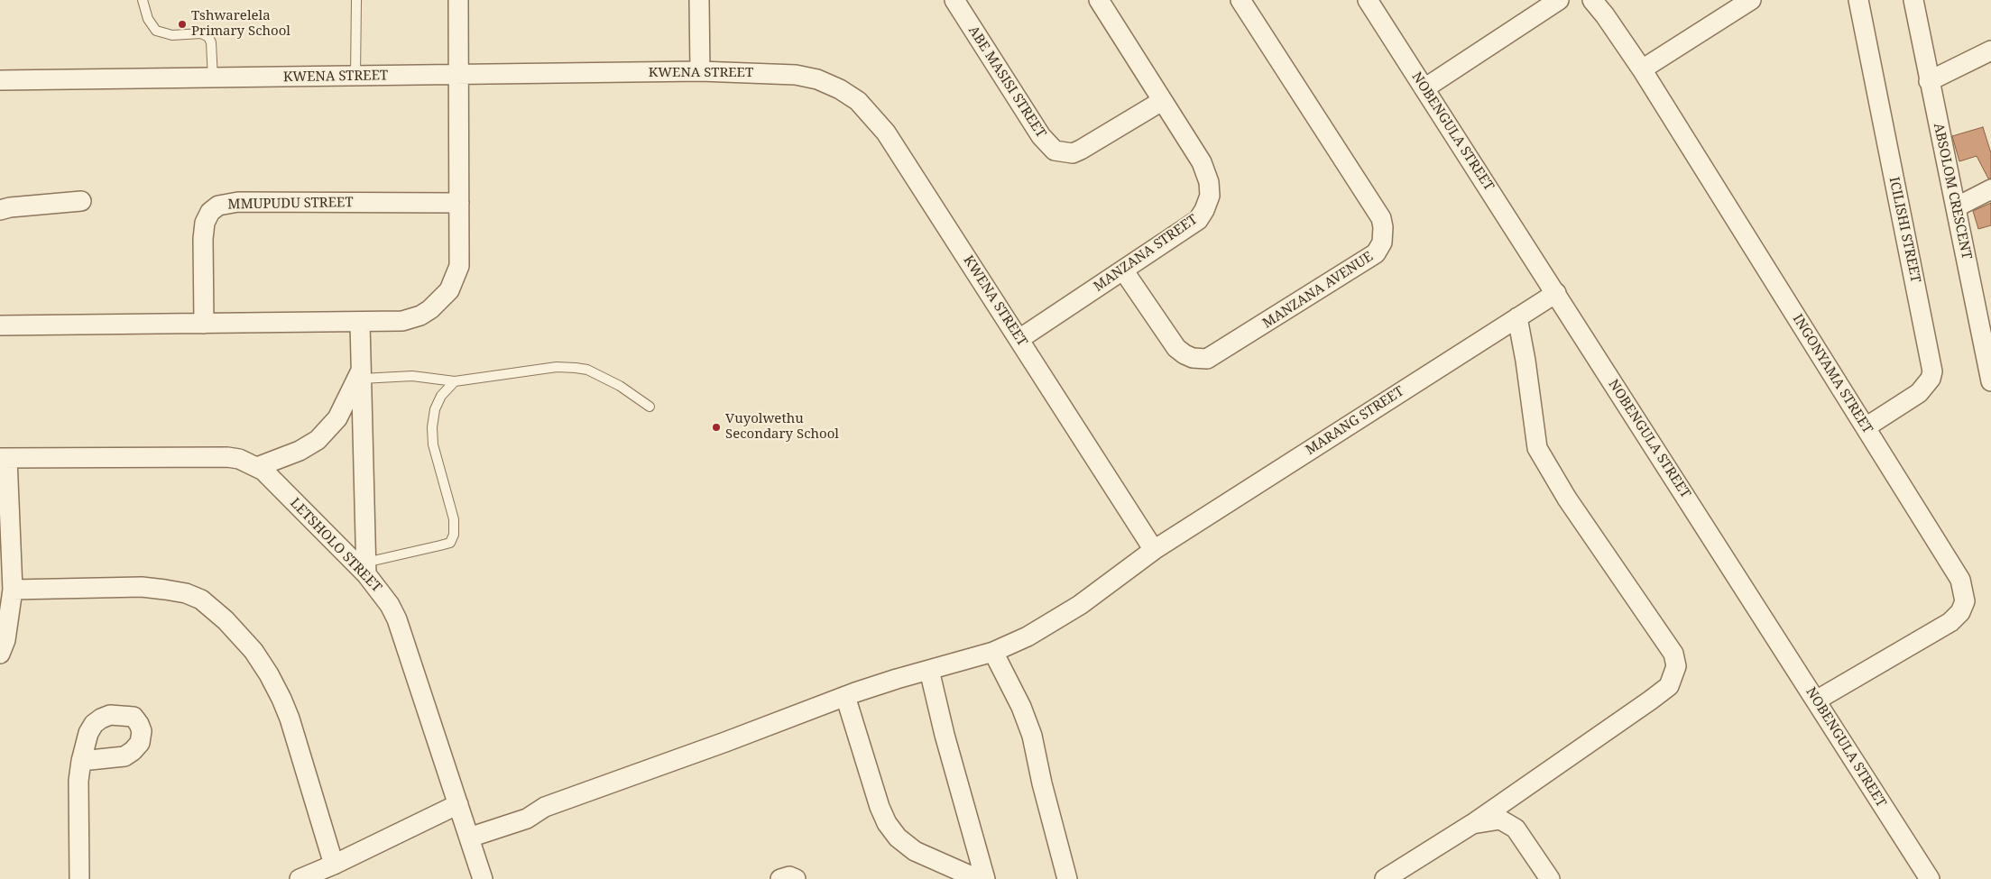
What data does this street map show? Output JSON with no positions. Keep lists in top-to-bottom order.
{
  "streets": {
    "street": [
      "KWENA STREET",
      "ABE MASISI STREET",
      "NOBENGULA STREET",
      "ABSOLOM CRESCENT",
      "MMUPUDU STREET",
      "ICILISHI STREET",
      "MANZANA STREET",
      "MANZANA AVENUE",
      "INGONYAMA STREET",
      "MARANG STREET",
      "LETSHOLO STREET"
    ]
  },
  "crossings": [
    ["KWENA STREET", "MANZANA STREET"],
    ["KWENA STREET", "MARANG STREET"],
    ["ABE MASISI STREET", "MANZANA STREET"],
    ["NOBENGULA STREET", "INGONYAMA STREET"],
    ["NOBENGULA STREET", "MARANG STREET"],
    ["ICILISHI STREET", "INGONYAMA STREET"],
    ["MANZANA STREET", "MANZANA AVENUE"],
    ["MARANG STREET", "LETSHOLO STREET"]
  ],
  "places": ["Tshwarelela Primary School", "Vuyolwethu Secondary School"]
}
